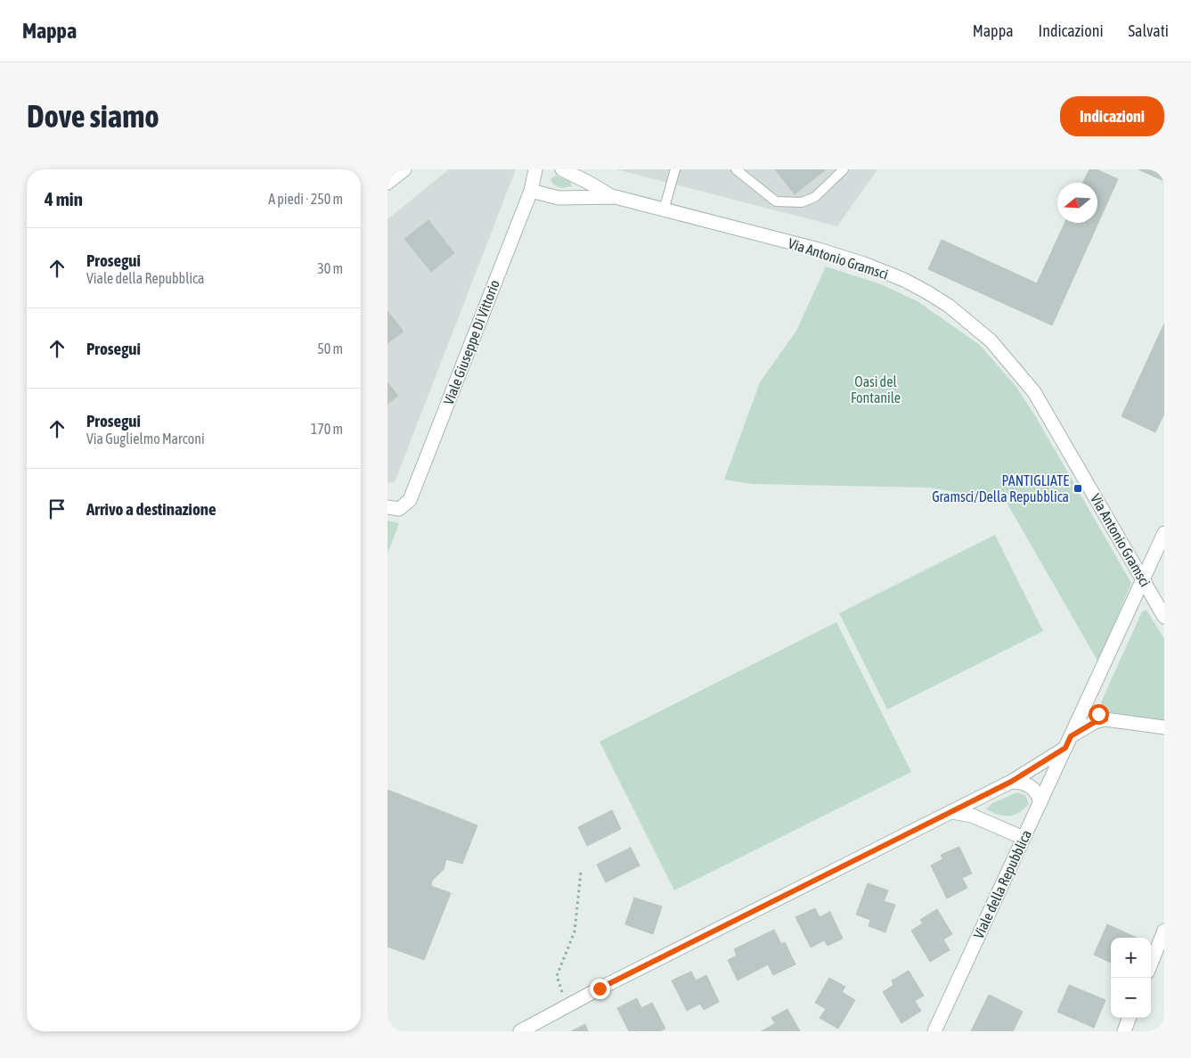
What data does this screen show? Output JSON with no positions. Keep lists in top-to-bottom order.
{
  "streets": {
    "street": ["Via Antonio Gramsci", "Viale Giuseppe Di Vittorio", "Viale della Repubblica"]
  },
  "crossings": [
    ["Via Antonio Gramsci", "Viale Giuseppe Di Vittorio"],
    ["Via Antonio Gramsci", "Viale della Repubblica"]
  ],
  "parks": ["Oasi del Fontanile"],
  "places": {
    "transit": ["PANTIGLIATE Gramsci/Della Repubblica"]
  },
  "north": "left",
  "page": {
    "header": "Mappa",
    "nav": ["Mappa", "Indicazioni", "Salvati"],
    "buttons": "Indicazioni",
    "title": "Dove siamo",
    "heading": ["4 min", "A piedi · 250 m"],
    "list": [
      ["Prosegui", "Viale della Repubblica", "30 m"],
      ["Prosegui", "50 m"],
      ["Prosegui", "Via Guglielmo Marconi", "170 m"],
      "Arrivo a destinazione"
    ],
    "map_buttons": ["+", "−"]
  }
}
